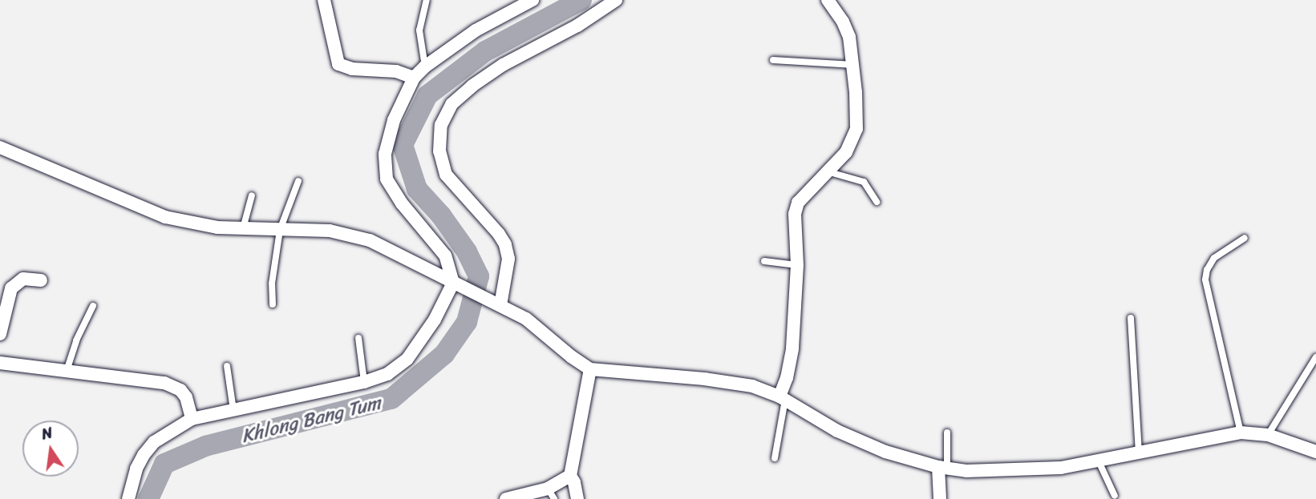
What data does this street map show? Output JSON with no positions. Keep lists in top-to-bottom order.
{
  "water": ["Khlong Bang Tum"],
  "north": "top"
}
